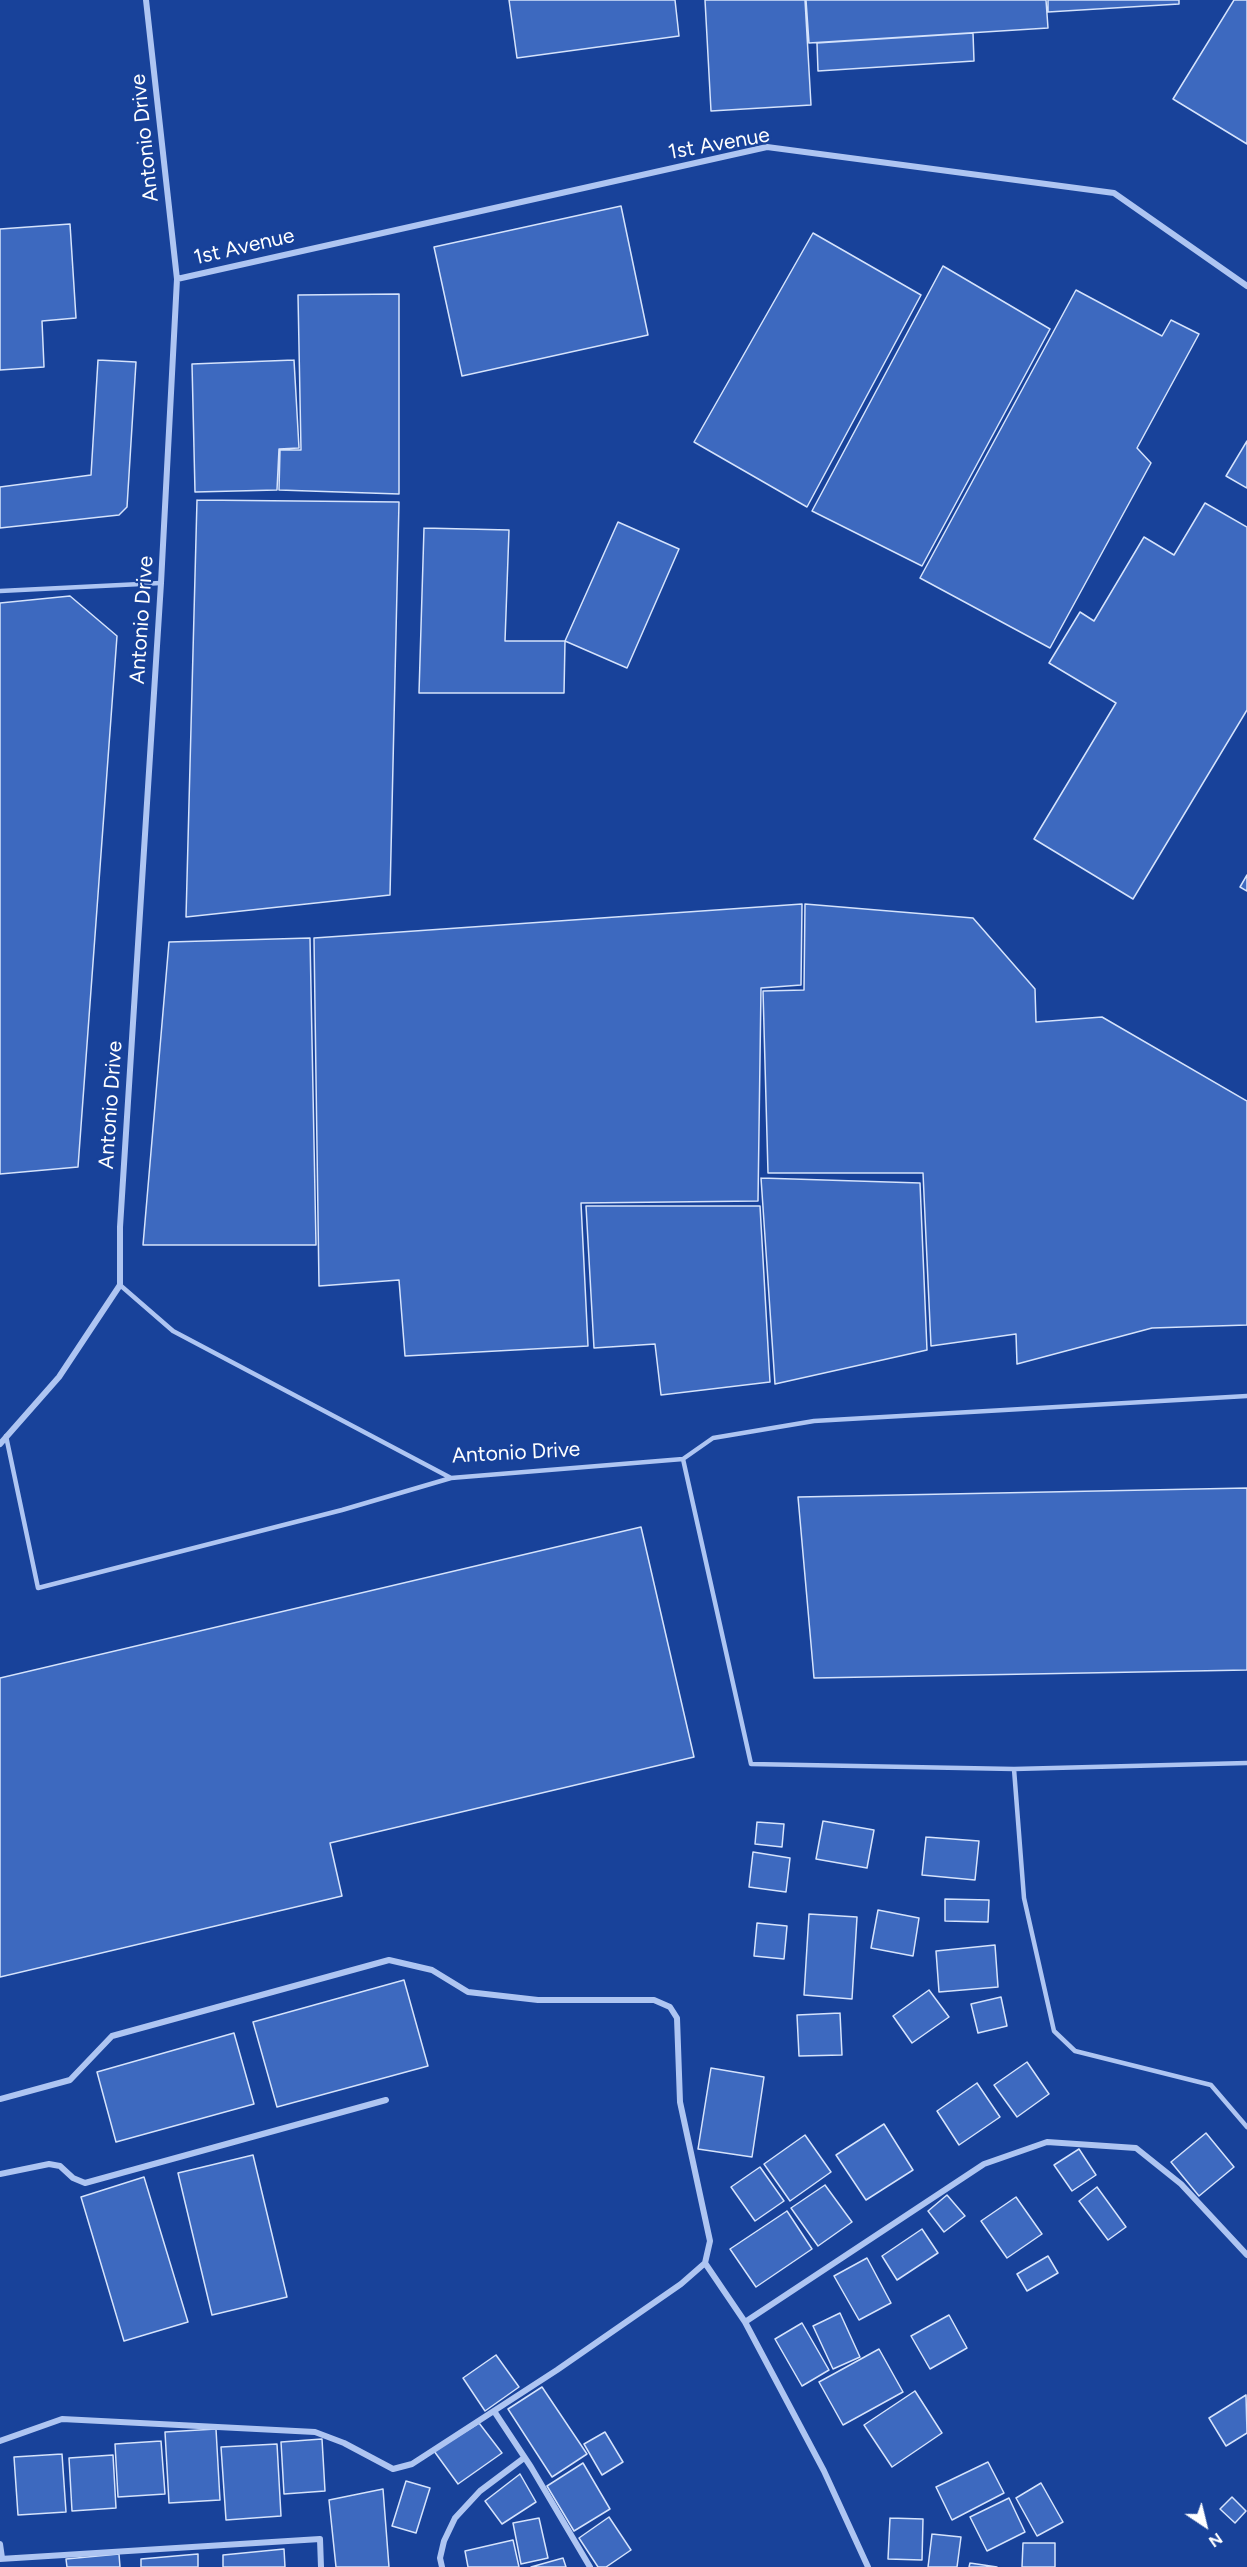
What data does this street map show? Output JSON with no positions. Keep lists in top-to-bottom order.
{
  "streets": {
    "street": ["Antonio Drive", "1st Avenue"]
  },
  "crossings": [
    ["Antonio Drive", "1st Avenue"]
  ],
  "north": "bottom right"
}
